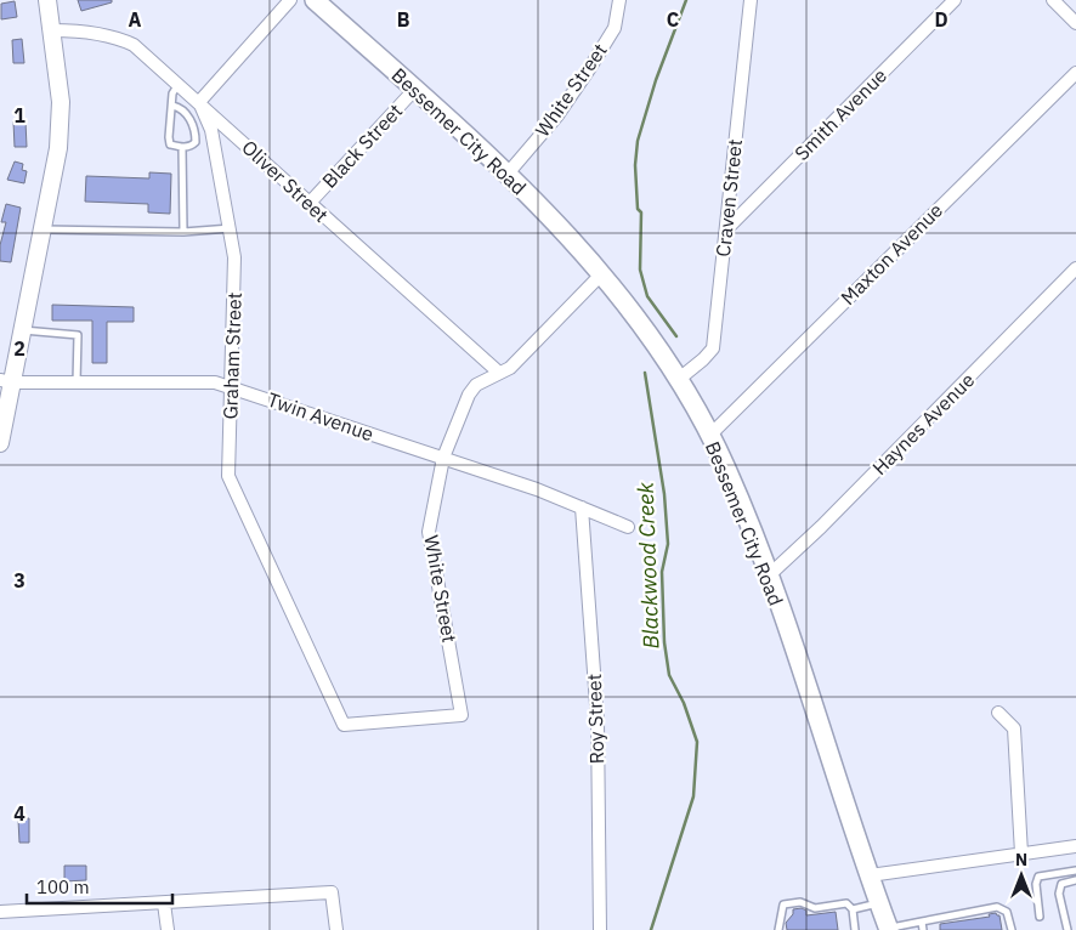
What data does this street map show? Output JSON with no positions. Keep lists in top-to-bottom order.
{
  "streets": {
    "main road": ["Bessemer City Road"],
    "street": [
      "White Street",
      "Smith Avenue",
      "Black Street",
      "Oliver Street",
      "Craven Street",
      "Maxton Avenue",
      "Graham Street",
      "Twin Avenue",
      "Haynes Avenue",
      "Roy Street"
    ]
  },
  "crossings": [
    ["White Street", "Bessemer City Road"],
    ["White Street", "Oliver Street"],
    ["White Street", "Graham Street"],
    ["White Street", "Twin Avenue"],
    ["Smith Avenue", "Craven Street"],
    ["Bessemer City Road", "Black Street"],
    ["Bessemer City Road", "Craven Street"],
    ["Bessemer City Road", "Maxton Avenue"],
    ["Bessemer City Road", "Haynes Avenue"],
    ["Black Street", "Oliver Street"],
    ["Oliver Street", "Graham Street"],
    ["Graham Street", "Twin Avenue"],
    ["Twin Avenue", "Roy Street"]
  ],
  "water": ["Blackwood Creek"],
  "scale_bar": "100 m",
  "north": "top",
  "grid": {
    "columns": [
      "A",
      "B",
      "C",
      "D"
    ],
    "rows": [
      "1",
      "2",
      "3",
      "4"
    ]
  }
}
